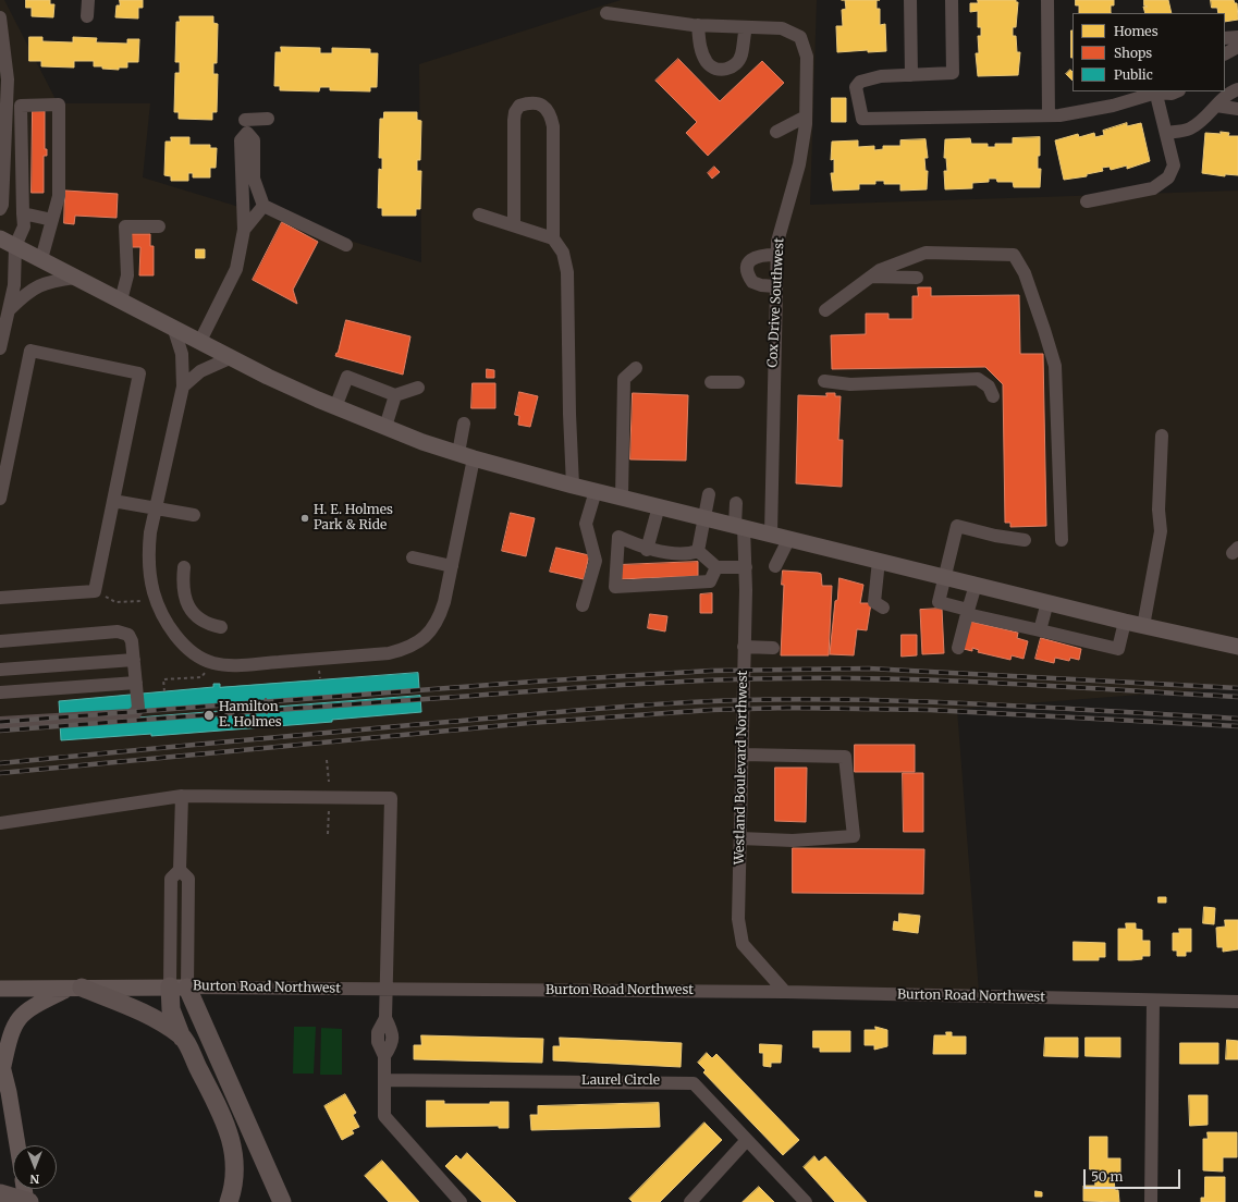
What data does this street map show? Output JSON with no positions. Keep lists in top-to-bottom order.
{
  "streets": {
    "main road": ["Burton Road Northwest"],
    "street": ["Cox Drive Southwest", "Westland Boulevard Northwest", "Laurel Circle"]
  },
  "crossings": [
    ["Westland Boulevard Northwest", "Burton Road Northwest"]
  ],
  "places": ["H. E. Holmes Park & Ride", "Hamilton E. Holmes"],
  "legend": ["Homes", "Shops", "Public"],
  "scale_bar": "50 m",
  "north": "bottom"
}
